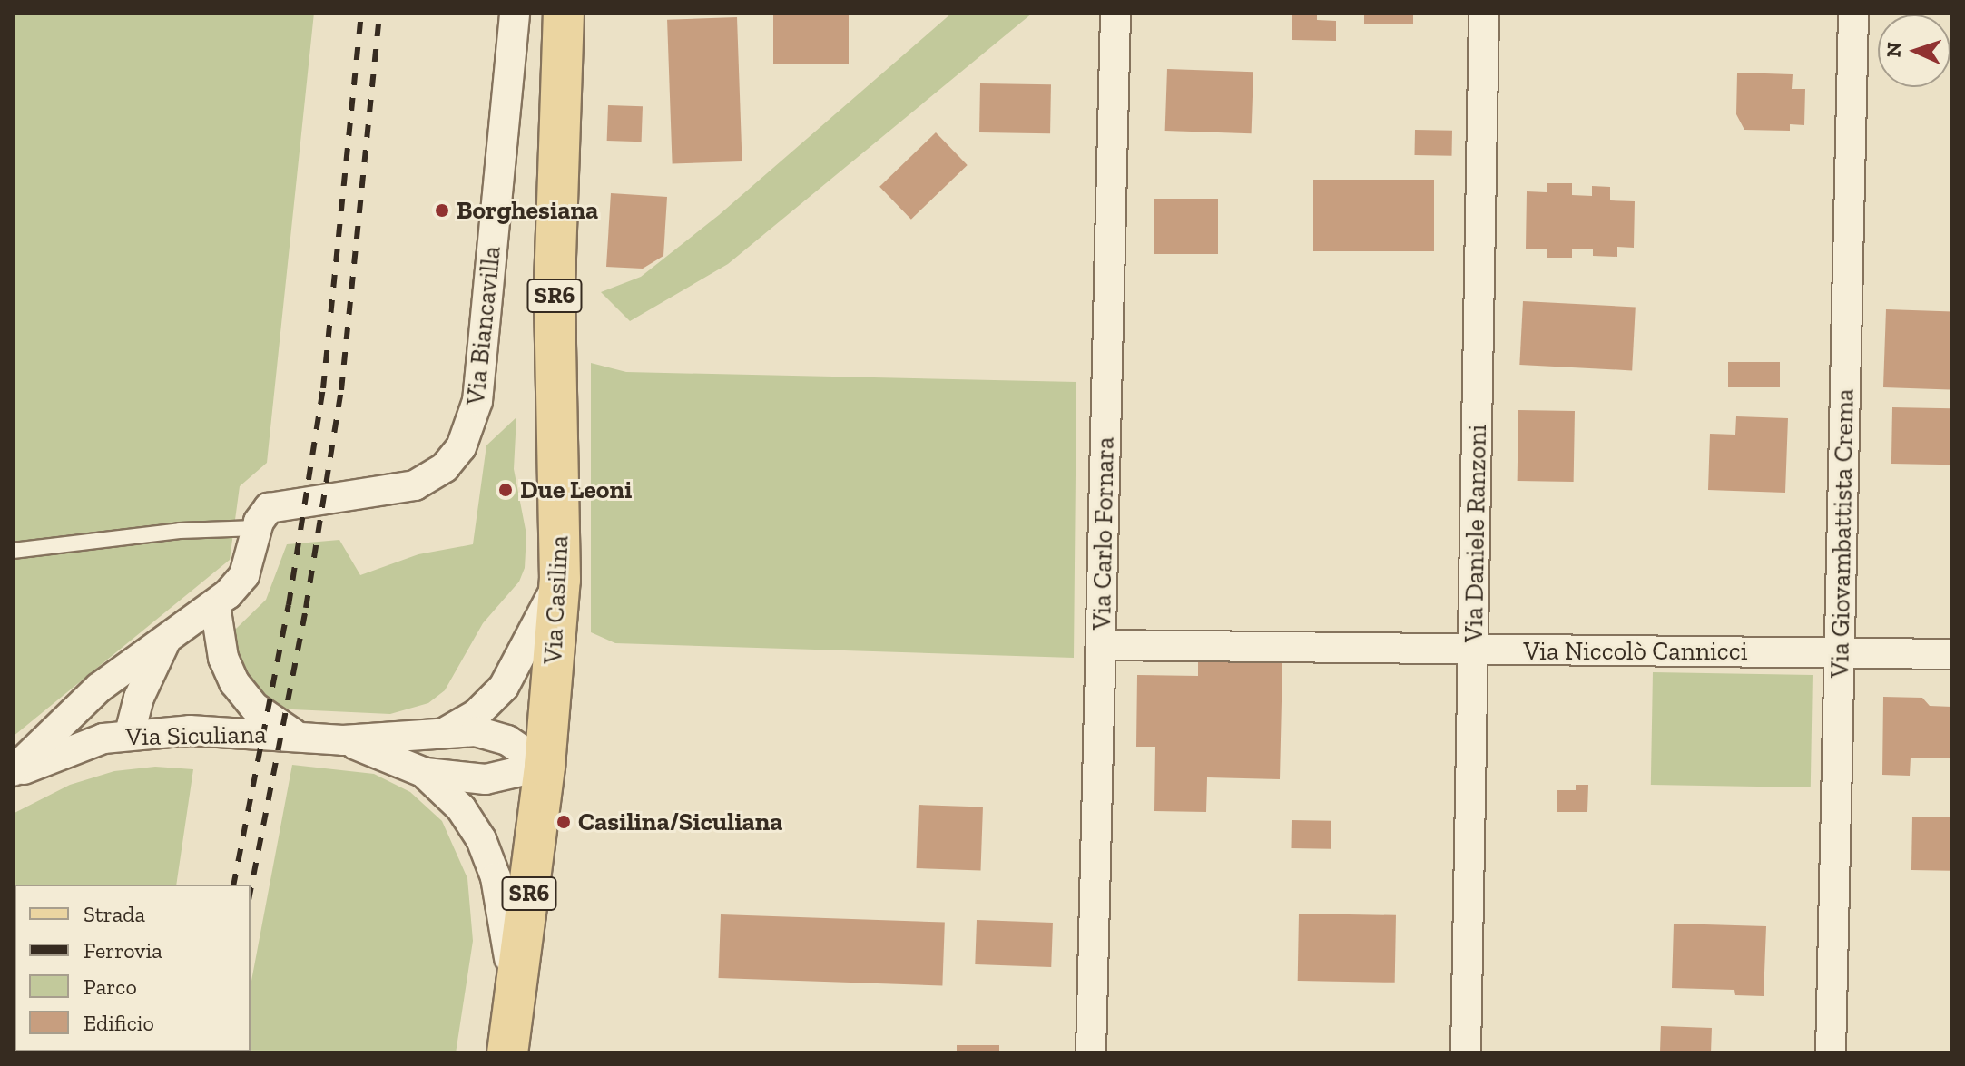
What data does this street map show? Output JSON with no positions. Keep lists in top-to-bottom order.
{
  "streets": {
    "main road": ["SR6", "Via Casilina"],
    "street": [
      "Via Biancavilla",
      "Via Carlo Fornara",
      "Via Daniele Ranzoni",
      "Via Giovambattista Crema",
      "Via Niccolò Cannicci",
      "Via Siculiana"
    ]
  },
  "crossings": [
    ["Via Carlo Fornara", "Via Niccolò Cannicci"],
    ["Via Daniele Ranzoni", "Via Niccolò Cannicci"],
    ["Via Giovambattista Crema", "Via Niccolò Cannicci"]
  ],
  "places": ["Borghesiana", "Due Leoni", "Casilina/Siculiana"],
  "legend": [
    "Strada",
    "Ferrovia",
    "Parco",
    "Edificio"
  ],
  "north": "left"
}
